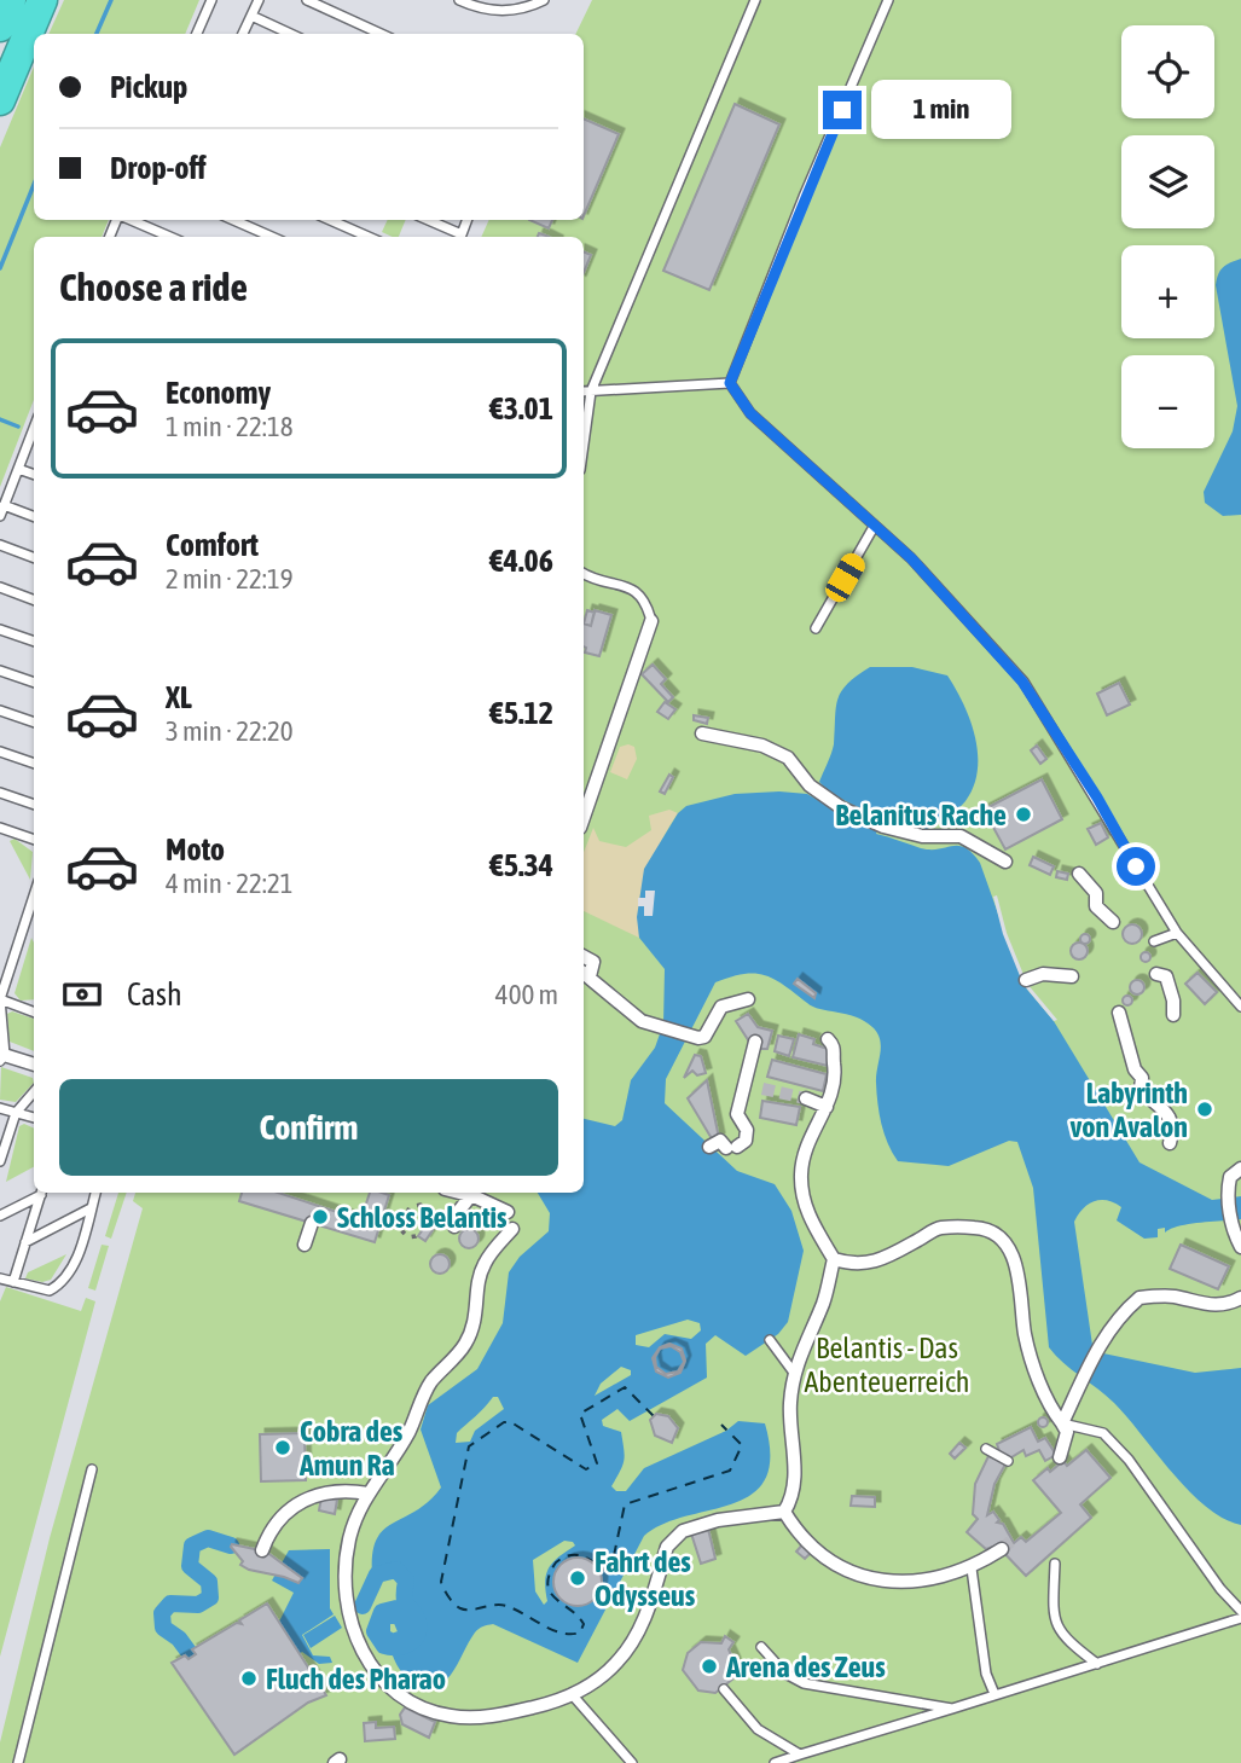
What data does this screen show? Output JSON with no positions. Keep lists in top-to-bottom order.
{
  "parks": ["Belantis - Das Abenteuerreich"],
  "places": [
    "Belanitus Rache",
    "Labyrinth von Avalon",
    "Schloss Belantis",
    "Cobra des Amun Ra",
    "Fahrt des Odysseus",
    "Arena des Zeus",
    "Fluch des Pharao"
  ],
  "page": {
    "map_buttons": ["+", "−"],
    "banner": ["Pickup", "Drop-off"],
    "bubble": "1 min",
    "heading": "Choose a ride",
    "list": [
      {
        "name": "Economy",
        "note": "1 min · 22:18",
        "value": "€3.01"
      },
      {
        "name": "Comfort",
        "note": "2 min · 22:19",
        "value": "€4.06"
      },
      {
        "name": "XL",
        "note": "3 min · 22:20",
        "value": "€5.12"
      },
      {
        "name": "Moto",
        "note": "4 min · 22:21",
        "value": "€5.34"
      }
    ],
    "pay": ["Cash", "400 m"],
    "buttons": "Confirm"
  }
}
